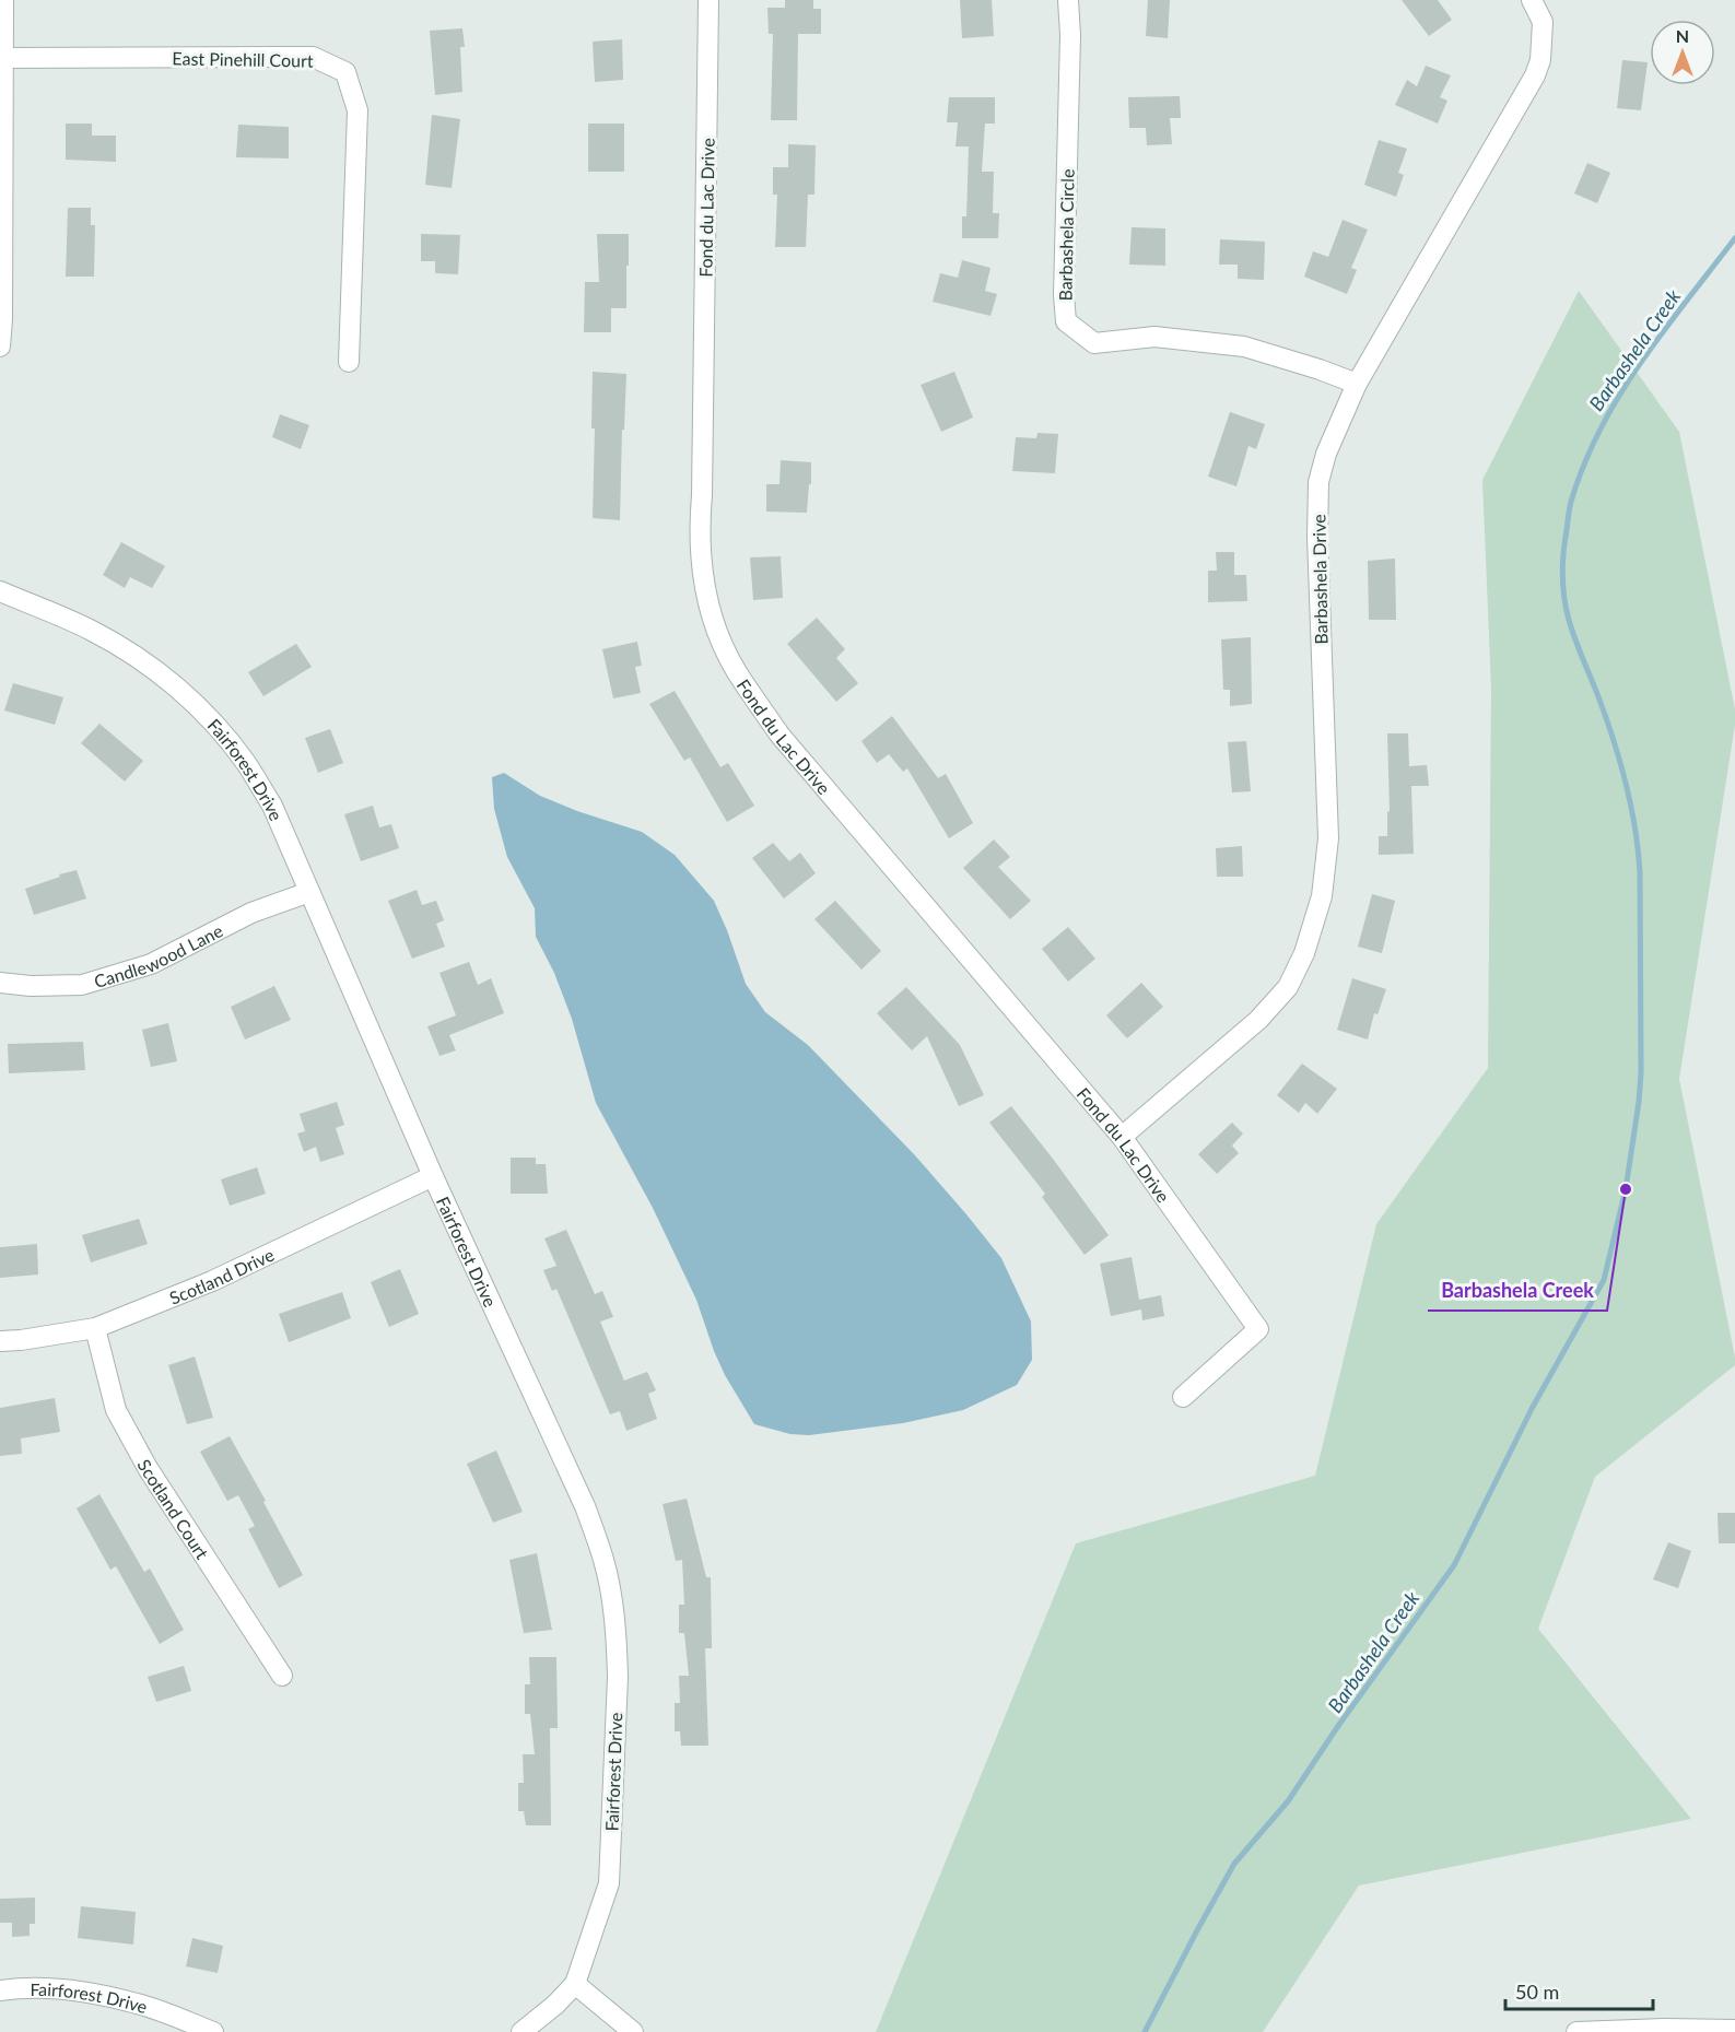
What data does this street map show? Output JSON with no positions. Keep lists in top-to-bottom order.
{
  "streets": {
    "street": [
      "East Pinehill Court",
      "Fond du Lac Drive",
      "Barbashela Circle",
      "Barbashela Drive",
      "Fairforest Drive",
      "Candlewood Lane",
      "Scotland Drive",
      "Scotland Court"
    ]
  },
  "crossings": [
    ["Fond du Lac Drive", "Barbashela Drive"],
    ["Barbashela Circle", "Barbashela Drive"],
    ["Fairforest Drive", "Candlewood Lane"],
    ["Fairforest Drive", "Scotland Drive"],
    ["Scotland Drive", "Scotland Court"]
  ],
  "water": ["Barbashela Creek"],
  "places": ["Barbashela Creek"],
  "scale_bar": "50 m",
  "north": "top"
}
